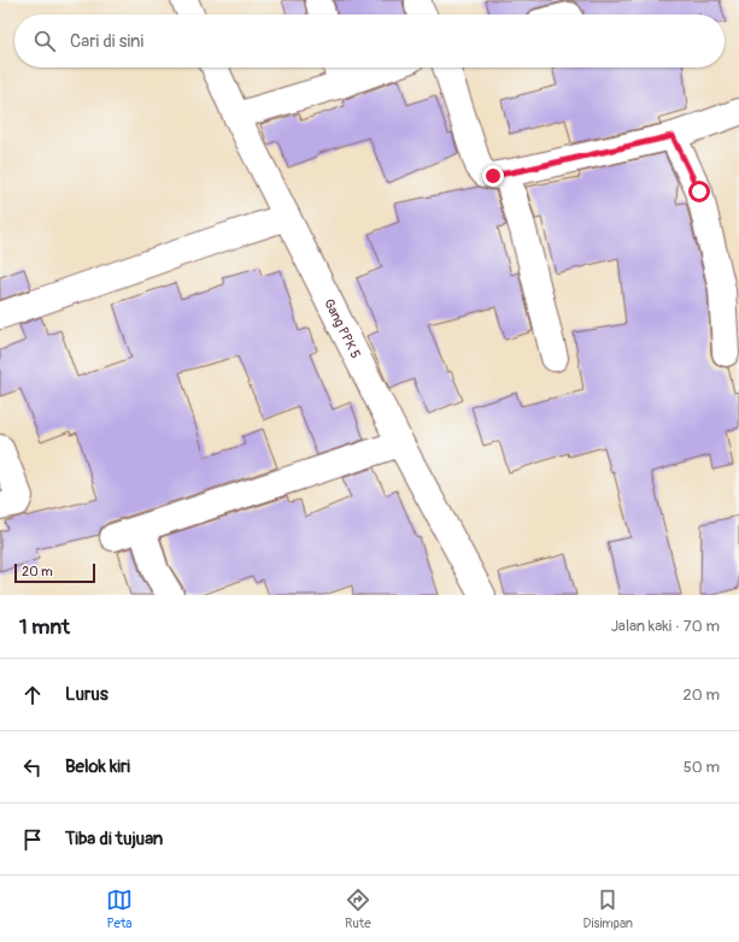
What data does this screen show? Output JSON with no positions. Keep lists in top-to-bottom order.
{
  "streets": {
    "street": ["Gang PPK 5"]
  },
  "scale_bar": "20 m",
  "page": {
    "search": "Cari di sini",
    "scale": "20 m",
    "heading": ["1 mnt", "Jalan kaki · 70 m"],
    "list": [
      ["Lurus", "20 m"],
      ["Belok kiri", "50 m"],
      "Tiba di tujuan"
    ],
    "nav": ["Peta", "Rute", "Disimpan"]
  }
}
